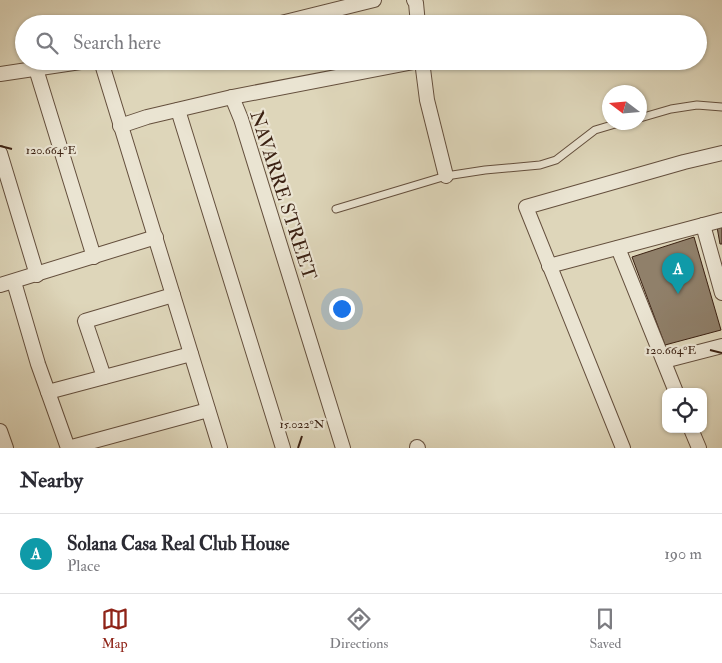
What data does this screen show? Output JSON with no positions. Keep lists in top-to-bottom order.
{
  "streets": {
    "street": ["NAVARRE STREET"]
  },
  "north": "left",
  "page": {
    "search": "Search here",
    "pins": "A",
    "heading": "Nearby",
    "list": [
      {
        "mark": "A",
        "name": "Solana Casa Real Club House",
        "note": "Place",
        "value": "190 m"
      }
    ],
    "nav": ["Map", "Directions", "Saved"]
  },
  "coordinates": ["120.664°E", "15.022°N"]
}
